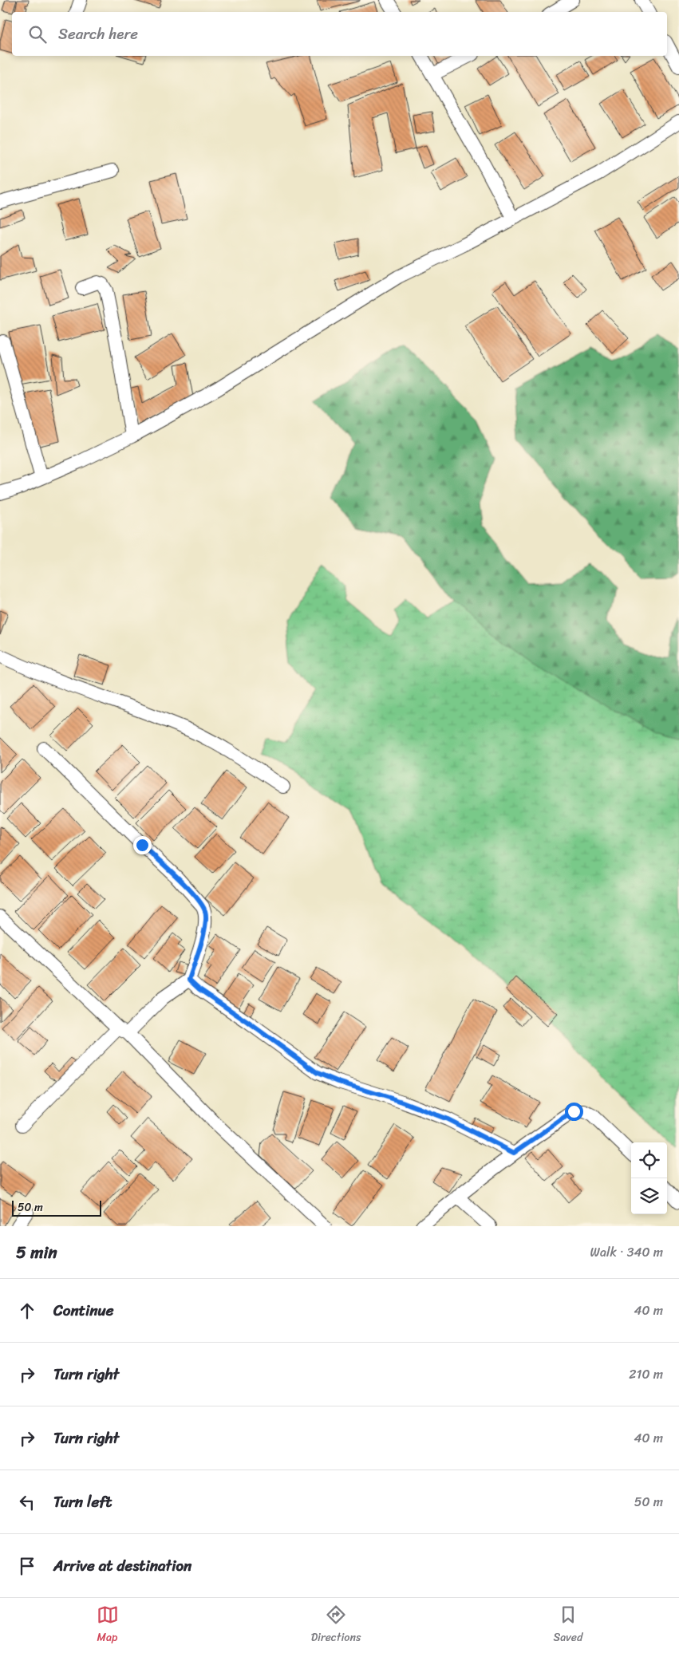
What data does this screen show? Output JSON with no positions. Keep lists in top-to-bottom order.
{
  "scale_bar": "50 m",
  "page": {
    "search": "Search here",
    "scale": "50 m",
    "heading": ["5 min", "Walk · 340 m"],
    "list": [
      ["Continue", "40 m"],
      ["Turn right", "210 m"],
      ["Turn right", "40 m"],
      ["Turn left", "50 m"],
      "Arrive at destination"
    ],
    "nav": ["Map", "Directions", "Saved"]
  }
}
